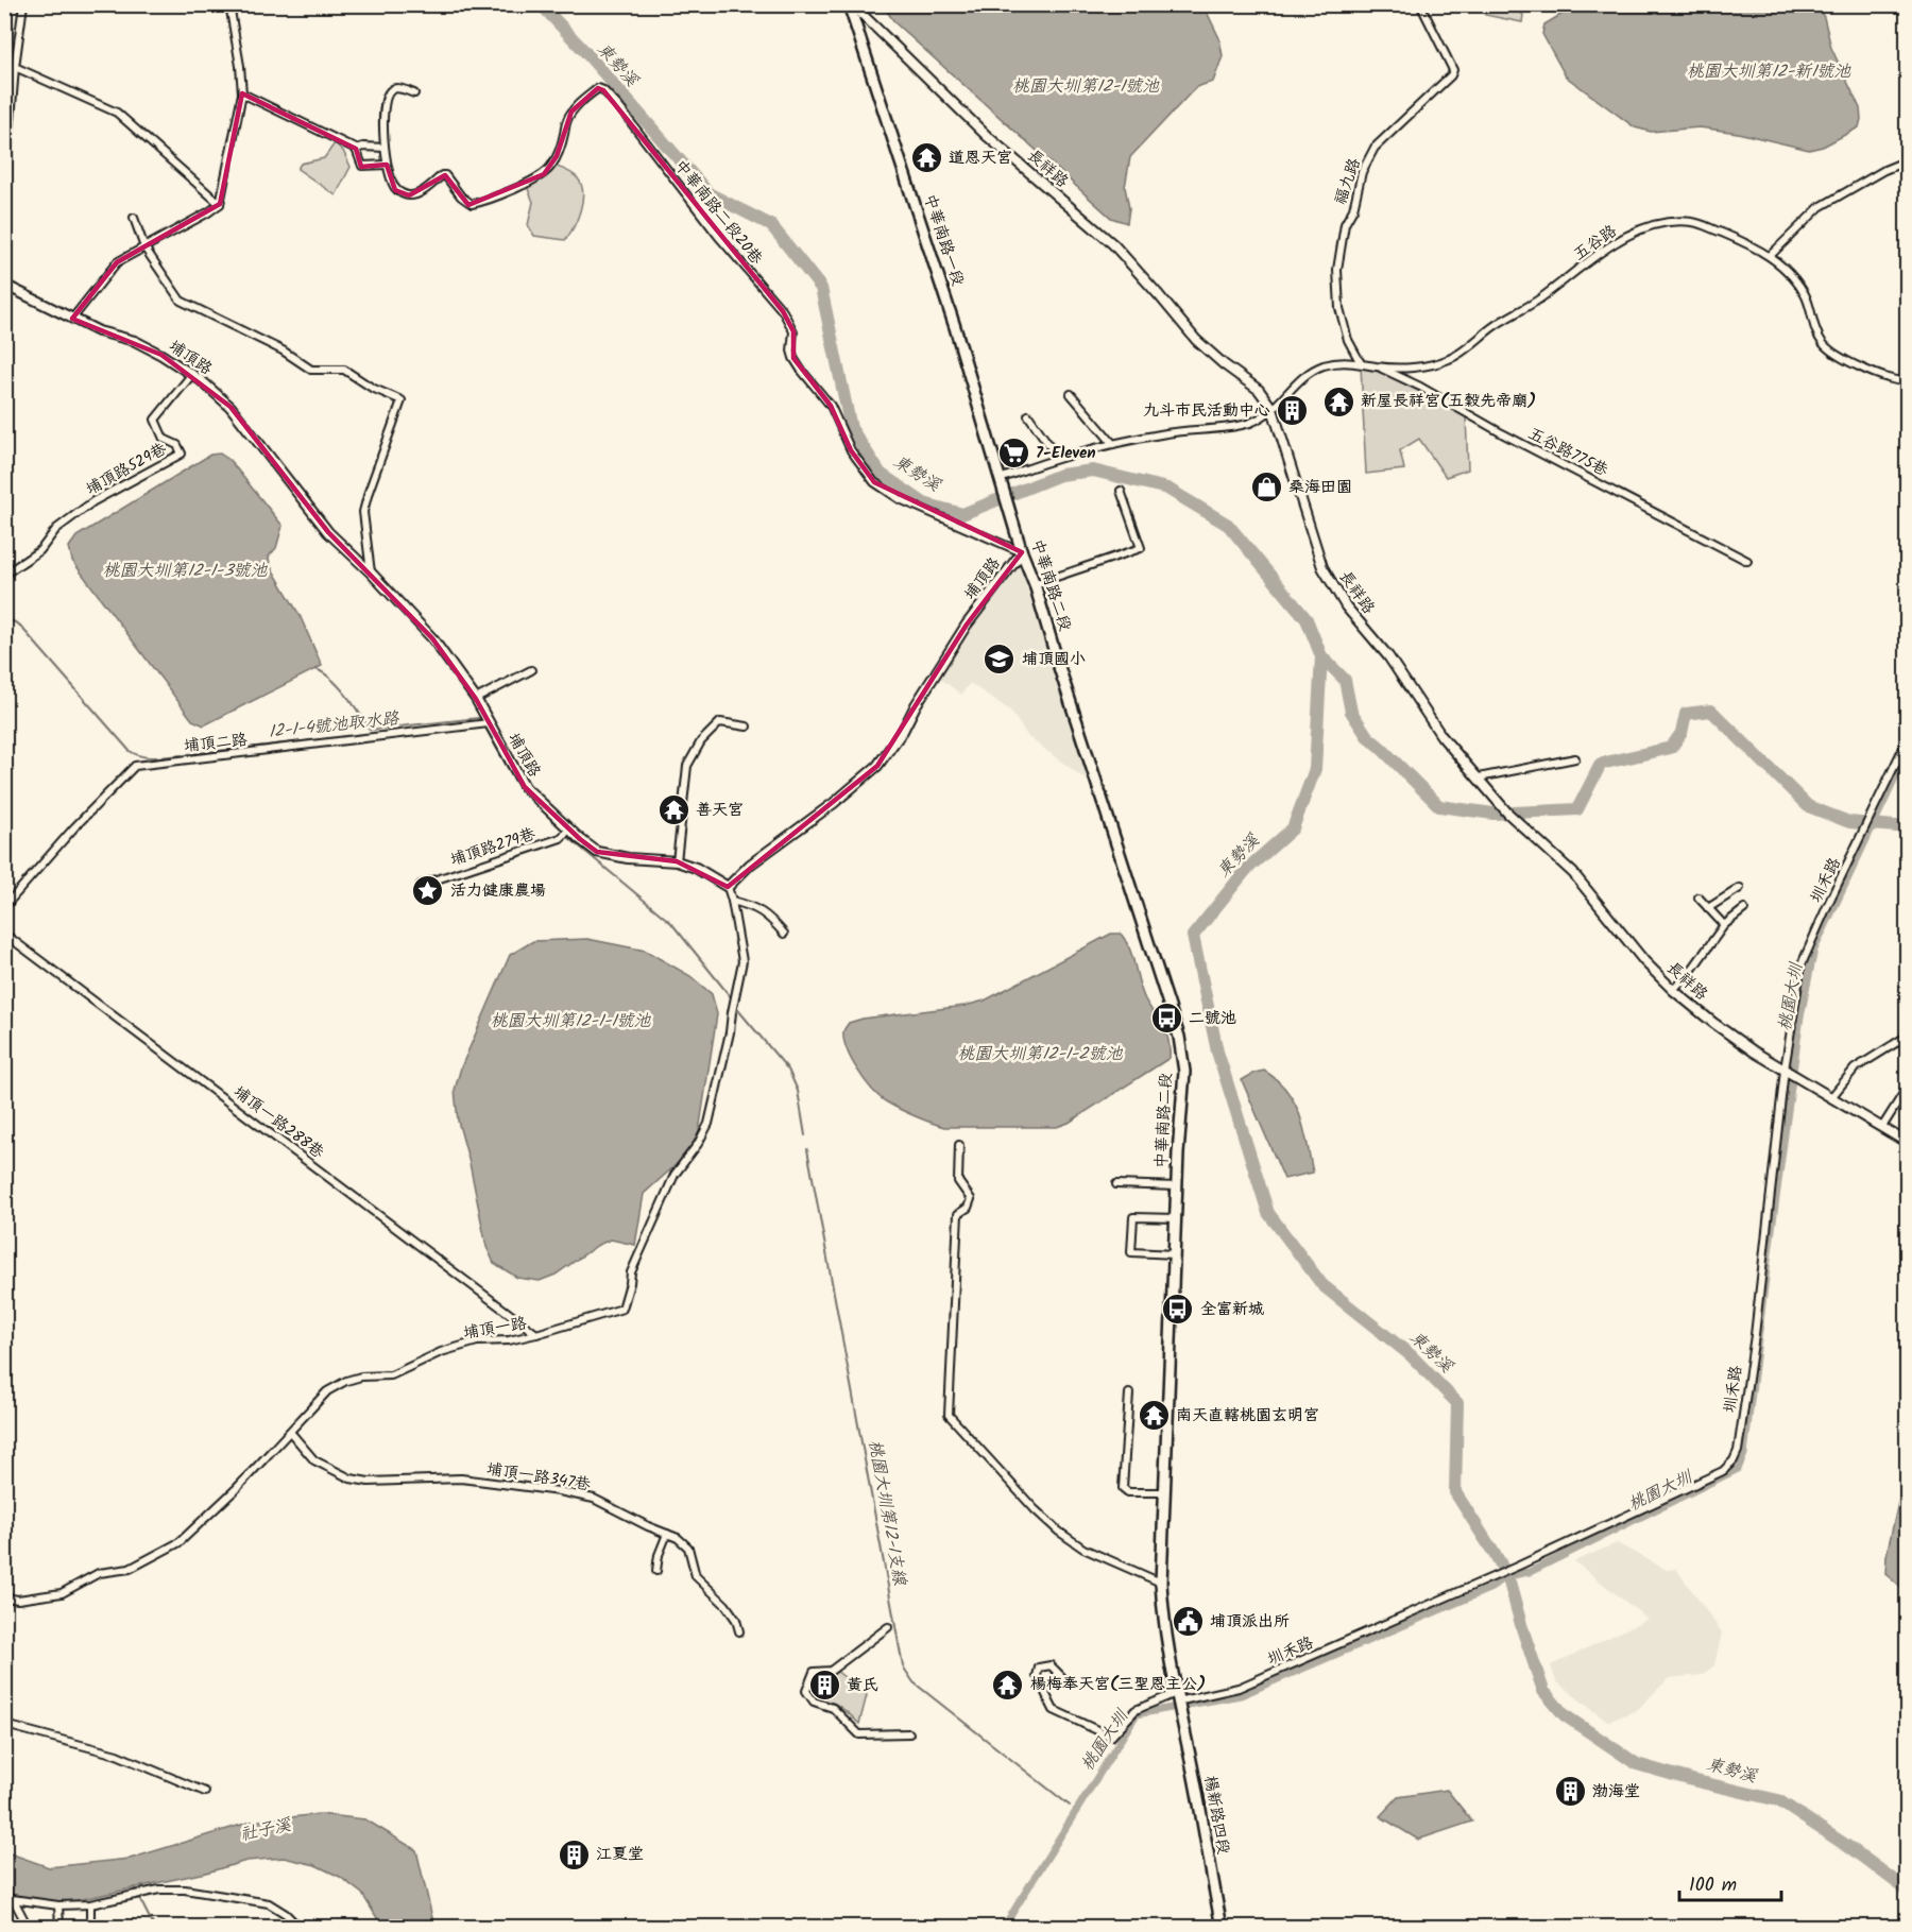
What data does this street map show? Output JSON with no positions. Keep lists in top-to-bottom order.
{
  "streets": {
    "main road": ["中華南路一段", "中華南路二段", "楊新路四段"],
    "street": [
      "長祥路",
      "福九路",
      "中華南路二段20巷",
      "五谷路",
      "埔頂路",
      "五谷路775巷",
      "埔頂路529巷",
      "埔頂二路",
      "埔頂路279巷",
      "圳禾路",
      "埔頂一路288巷",
      "埔頂一路",
      "埔頂一路347巷"
    ]
  },
  "crossings": [
    ["長祥路", "中華南路一段"],
    ["長祥路", "五谷路"],
    ["長祥路", "圳禾路"],
    ["福九路", "五谷路"],
    ["中華南路二段20巷", "埔頂路"],
    ["中華南路二段20巷", "中華南路二段"],
    ["中華南路一段", "中華南路二段"],
    ["五谷路", "五谷路775巷"],
    ["埔頂路", "埔頂路529巷"],
    ["埔頂路", "中華南路二段"],
    ["埔頂路", "埔頂二路"],
    ["埔頂路", "埔頂路279巷"],
    ["埔頂路", "埔頂一路"],
    ["中華南路二段", "圳禾路"],
    ["中華南路二段", "楊新路四段"],
    ["圳禾路", "楊新路四段"],
    ["埔頂一路288巷", "埔頂一路"],
    ["埔頂一路", "埔頂一路347巷"]
  ],
  "water": [
    "東勢溪",
    "桃園大圳第12-新1號池",
    "桃園大圳第12-1號池",
    "桃園大圳第12-1-3號池",
    "12-1-4號池取水路",
    "桃園大圳",
    "桃園大圳第12-1-1號池",
    "桃園大圳第12-1-2號池",
    "桃園大圳第12-1支線",
    "社子溪"
  ],
  "places": {
    "temple": [
      "道恩天宮",
      "新屋長祥宮(五穀先帝廟)",
      "善天宮",
      "南天直轄桃園玄明宮",
      "楊梅奉天宮(三聖恩主公)"
    ],
    "building": [
      "九斗市民活動中心",
      "黃氏",
      "渤海堂",
      "江夏堂"
    ],
    "supermarket": ["7-Eleven"],
    "shop": ["桑海田園"],
    "school or university": ["埔頂國小"],
    "place": ["活力健康農場"],
    "bus stop": ["二號池", "全富新城"],
    "public building": ["埔頂派出所"]
  },
  "scale_bar": "100 m"
}
